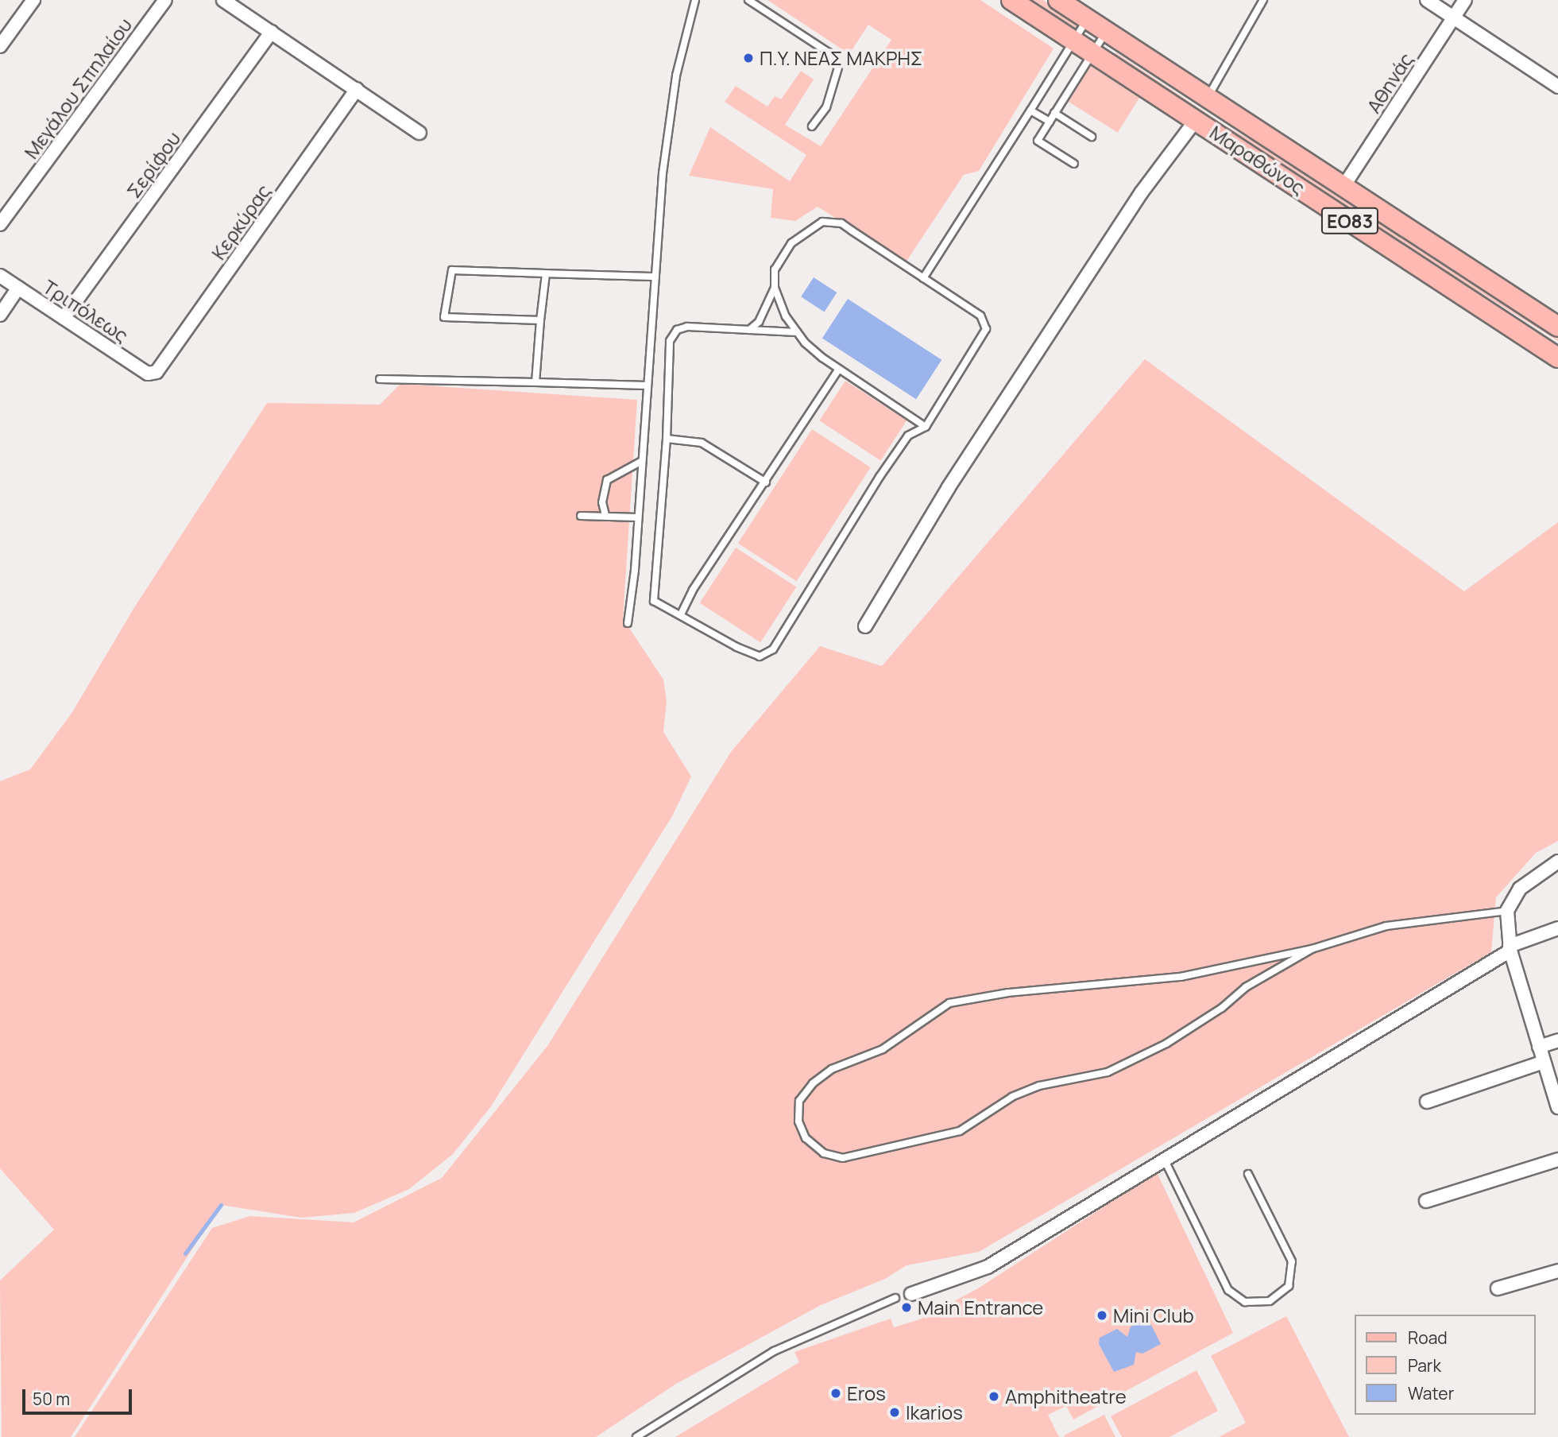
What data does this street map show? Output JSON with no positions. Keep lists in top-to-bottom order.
{
  "streets": {
    "main road": ["Μαραθώνος", "ΕΟ83"],
    "street": [
      "Αθηνάς",
      "Μεγάλου Σπηλαίου",
      "Σερίφου",
      "Κερκύρας",
      "Τριπόλεως"
    ]
  },
  "crossings": [
    ["Αθηνάς", "Μαραθώνος"],
    ["Σερίφου", "Τριπόλεως"],
    ["Κερκύρας", "Τριπόλεως"]
  ],
  "places": [
    "Π.Υ. ΝΕΑΣ ΜΑΚΡΗΣ",
    "Main Entrance",
    "Mini Club",
    "Eros",
    "Amphitheatre",
    "Ikarios"
  ],
  "legend": ["Road", "Park", "Water"],
  "scale_bar": "50 m"
}
